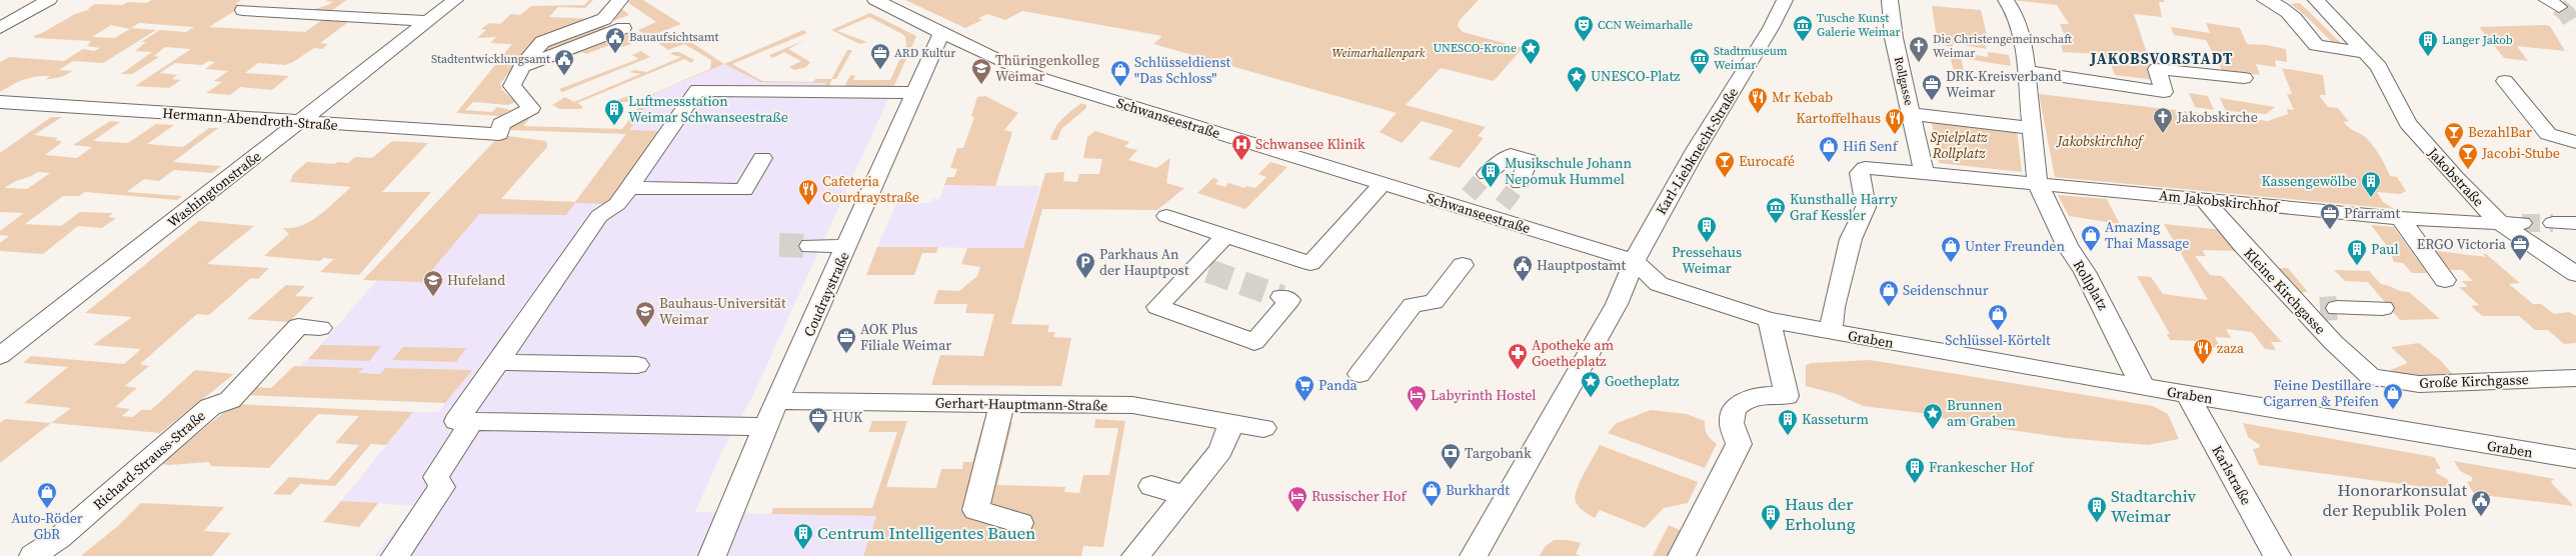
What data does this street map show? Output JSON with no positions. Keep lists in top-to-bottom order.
{
  "streets": {
    "street": [
      "Rollgasse",
      "Schwanseestraße",
      "Hermann-Abendroth-Straße",
      "Karl-Liebknecht-Straße",
      "Jakobstraße",
      "Washingtonstraße",
      "Am Jakobskirchhof",
      "Rollplatz",
      "Kleine Kirchgasse",
      "Coudraystraße",
      "Graben",
      "Große Kirchgasse",
      "Gerhart-Hauptmann-Straße",
      "Richard-Strauss-Straße",
      "Karlstraße"
    ]
  },
  "crossings": [
    ["Schwanseestraße", "Karl-Liebknecht-Straße"],
    ["Schwanseestraße", "Coudraystraße"],
    ["Hermann-Abendroth-Straße", "Washingtonstraße"],
    ["Jakobstraße", "Am Jakobskirchhof"],
    ["Am Jakobskirchhof", "Rollplatz"],
    ["Am Jakobskirchhof", "Kleine Kirchgasse"],
    ["Rollplatz", "Graben"],
    ["Kleine Kirchgasse", "Große Kirchgasse"],
    ["Coudraystraße", "Gerhart-Hauptmann-Straße"],
    ["Graben", "Karlstraße"]
  ],
  "districts": ["JAKOBSVORSTADT"],
  "parks": ["Weimarhallenpark", "Spielplatz Rollplatz", "Jakobskirchhof"],
  "places": {
    "theatre": ["CCN Weimarhalle"],
    "museum": ["Tusche Kunst Galerie Weimar", "Stadtmuseum Weimar", "Kunsthalle Harry Graf Kessler"],
    "public building": [
      "Bauaufsichtsamt",
      "Stadtentwicklungsamt",
      "Hauptpostamt",
      "Honorarkonsulat der Republik Polen"
    ],
    "building": [
      "Langer Jakob",
      "Luftmessstation Weimar Schwanseestraße",
      "Musikschule Johann Nepomuk Hummel",
      "Kassengewölbe",
      "Pressehaus Weimar",
      "Paul",
      "Kasseturm",
      "Frankescher Hof",
      "Stadtarchiv Weimar",
      "Haus der Erholung",
      "Centrum Intelligentes Bauen"
    ],
    "church": ["Die Christengemeinschaft Weimar", "Jakobskirche"],
    "place": [
      "UNESCO-Krone",
      "UNESCO-Platz",
      "Goetheplatz",
      "Brunnen am Graben"
    ],
    "office": [
      "ARD Kultur",
      "DRK-Kreisverband Weimar",
      "Pfarramt",
      "ERGO Victoria",
      "AOK Plus Filiale Weimar",
      "HUK"
    ],
    "school or university": ["Thüringenkolleg Weimar", "Hufeland", "Bauhaus-Universität Weimar"],
    "shop": [
      "Schlüsseldienst \"Das Schloss\"",
      "Hifi Senf",
      "Amazing Thai Massage",
      "Unter Freunden",
      "Seidenschnur",
      "Schlüssel-Körtelt",
      "Feine Destillare - Cigarren & Pfeifen",
      "Burkhardt",
      "Auto-Röder GbR"
    ],
    "restaurant": [
      "Mr Kebab",
      "Kartoffelhaus",
      "Cafeteria Courdraystraße",
      "zaza"
    ],
    "bar": ["BezahlBar", "Jacobi-Stube", "Eurocafé"],
    "hospital": ["Schwansee Klinik"],
    "parking": ["Parkhaus An der Hauptpost"],
    "pharmacy": ["Apotheke am Goetheplatz"],
    "supermarket": ["Panda"],
    "hotel": ["Labyrinth Hostel", "Russischer Hof"],
    "bank": ["Targobank"]
  }
}
